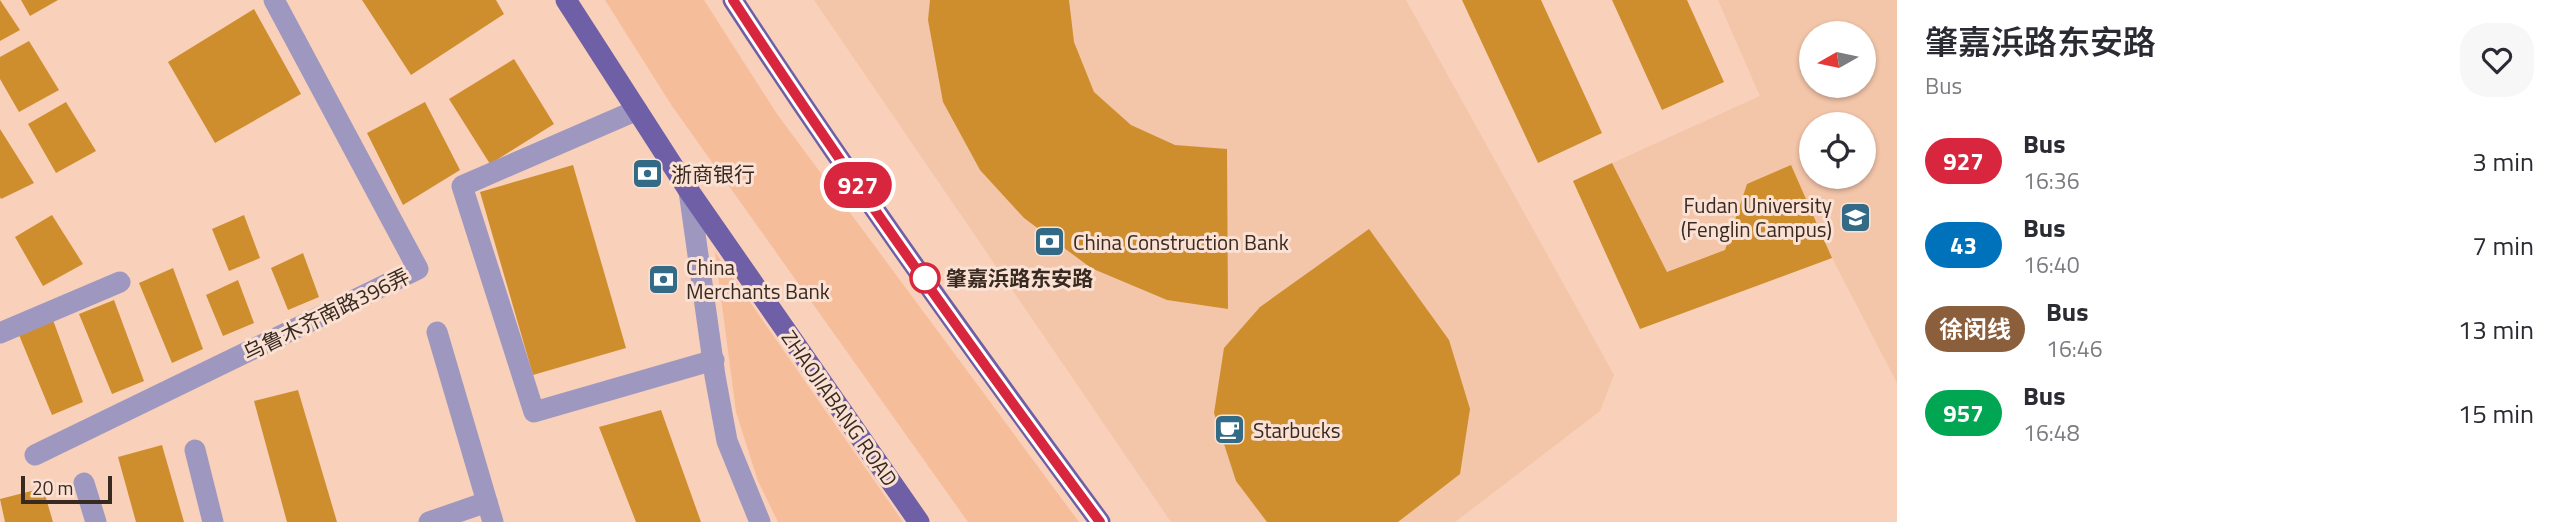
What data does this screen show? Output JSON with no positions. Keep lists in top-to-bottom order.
{
  "streets": {
    "main road": ["ZHAOJIABANG ROAD"],
    "street": ["乌鲁木齐南路396弄"]
  },
  "places": {
    "bank": ["浙商银行", "China Construction Bank", "China Merchants Bank"],
    "school or university": ["Fudan University (Fenglin Campus)"],
    "other": ["肇嘉浜路东安路"],
    "cafe": ["Starbucks"]
  },
  "lines": ["bus line 927"],
  "scale_bar": "20 m",
  "north": "left",
  "page": {
    "on_map": "927",
    "heading": ["肇嘉浜路东安路", "Bus"],
    "list": [
      {
        "mark": "927",
        "name": "Bus",
        "note": "16:36",
        "value": "3 min"
      },
      {
        "mark": "43",
        "name": "Bus",
        "note": "16:40",
        "value": "7 min"
      },
      {
        "mark": "徐闵线",
        "name": "Bus",
        "note": "16:46",
        "value": "13 min"
      },
      {
        "mark": "957",
        "name": "Bus",
        "note": "16:48",
        "value": "15 min"
      }
    ],
    "scale": "20 m"
  }
}
